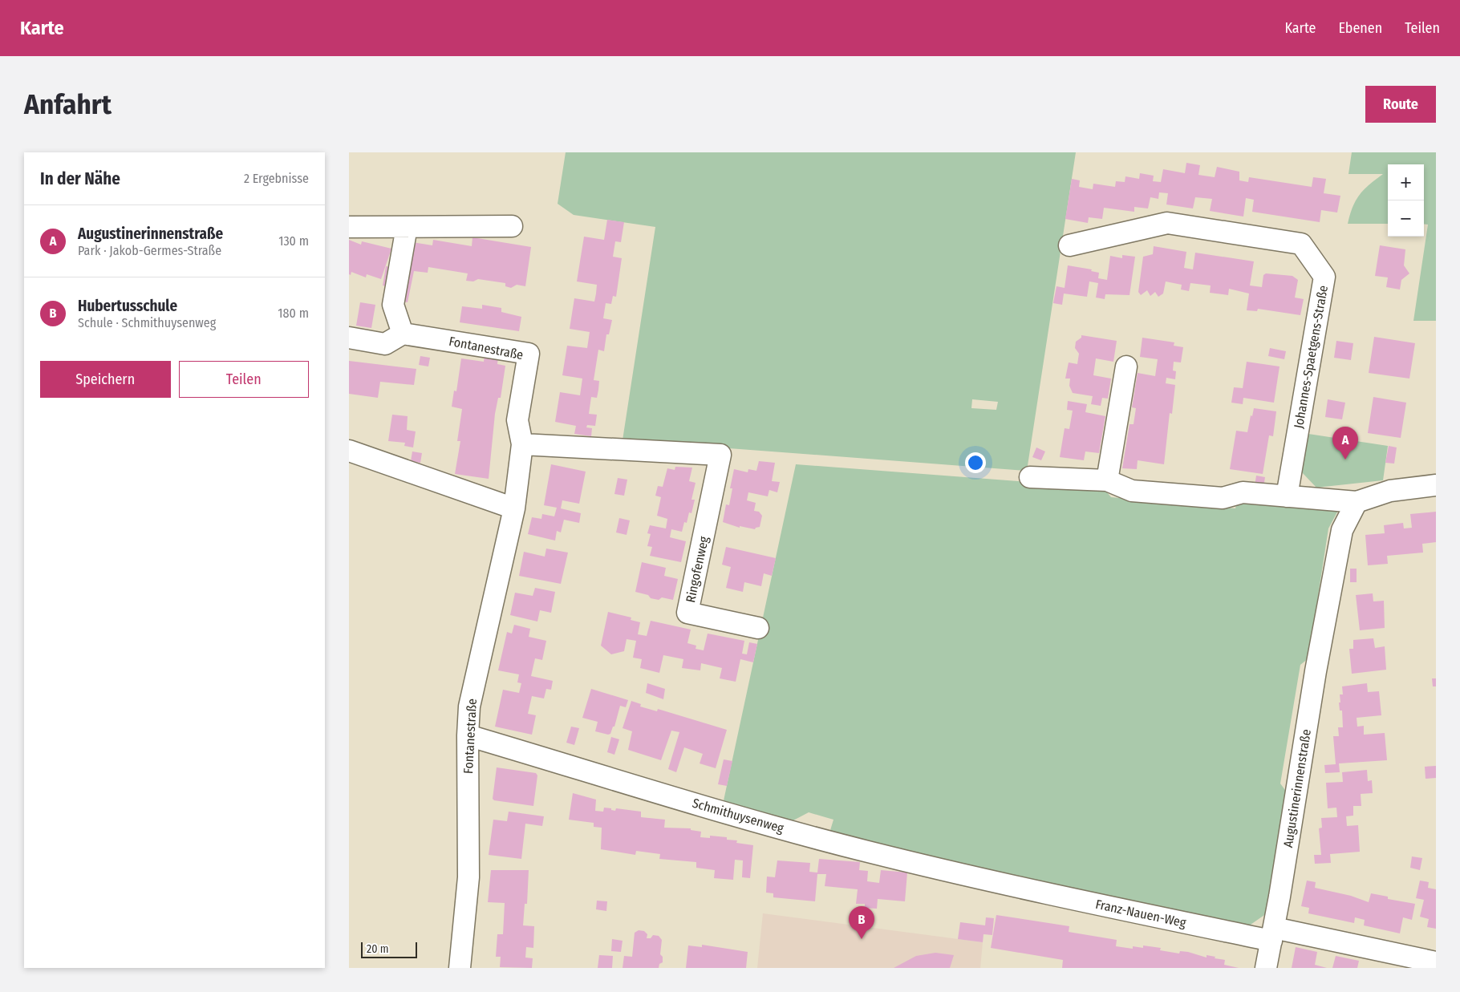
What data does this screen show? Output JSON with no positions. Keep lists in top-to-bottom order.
{
  "streets": {
    "street": [
      "Fontanestraße",
      "Johannes-Spaetgens-Straße",
      "Ringofenweg",
      "Augustinerinnenstraße",
      "Schmithuysenweg",
      "Franz-Nauen-Weg"
    ]
  },
  "crossings": [
    ["Fontanestraße", "Ringofenweg"],
    ["Fontanestraße", "Schmithuysenweg"],
    ["Augustinerinnenstraße", "Franz-Nauen-Weg"],
    ["Schmithuysenweg", "Franz-Nauen-Weg"]
  ],
  "scale_bar": "20 m",
  "page": {
    "header": "Karte",
    "nav": ["Karte", "Ebenen", "Teilen"],
    "buttons": [
      "Route",
      ["Speichern", "Teilen"]
    ],
    "title": "Anfahrt",
    "heading": ["In der Nähe", "2 Ergebnisse"],
    "map_buttons": ["+", "−"],
    "list": [
      {
        "mark": "A",
        "name": "Augustinerinnenstraße",
        "note": "Park · Jakob-Germes-Straße",
        "value": "130 m"
      },
      {
        "mark": "B",
        "name": "Hubertusschule",
        "note": "Schule · Schmithuysenweg",
        "value": "180 m"
      }
    ],
    "pins": ["A", "B"],
    "scale": "20 m"
  }
}
